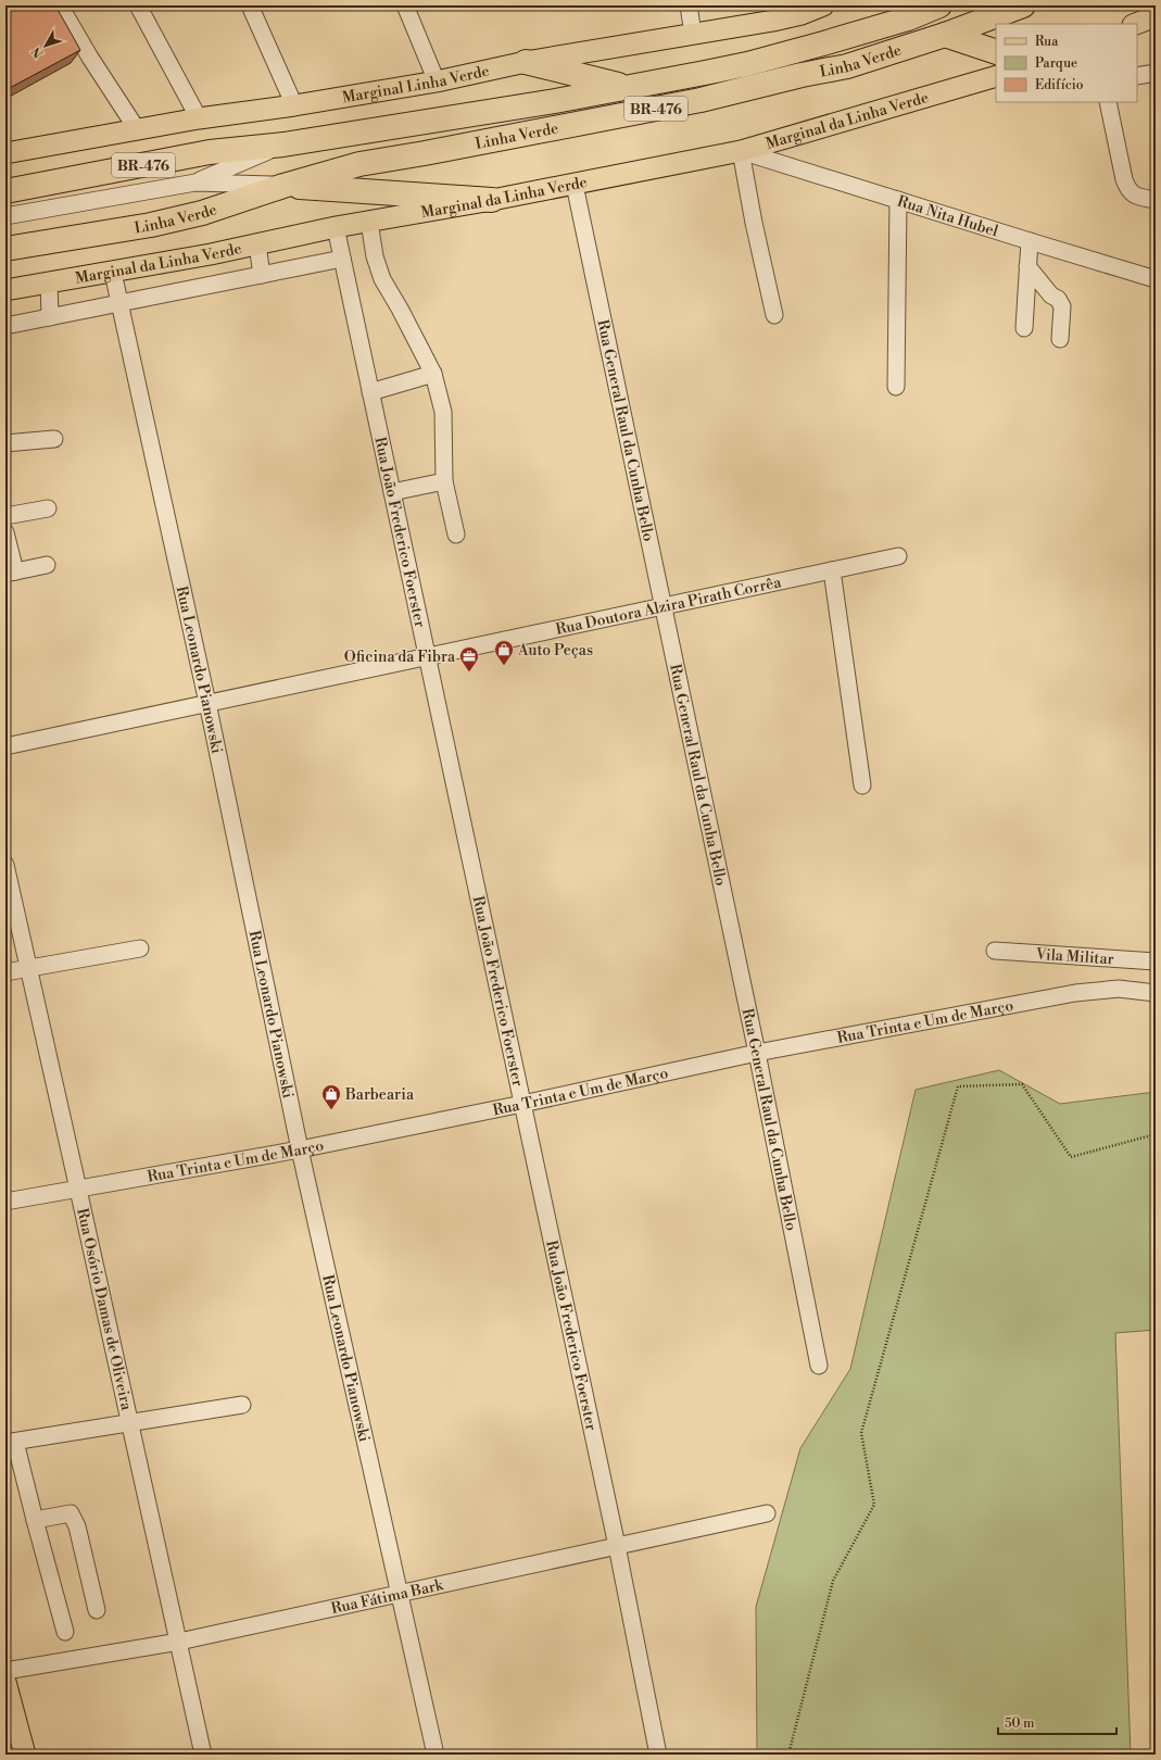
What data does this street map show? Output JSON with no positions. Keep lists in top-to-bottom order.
{
  "streets": {
    "highway": ["Linha Verde", "BR-476"],
    "main road": ["Marginal Linha Verde", "Marginal da Linha Verde"],
    "street": [
      "Rua Nita Hubel",
      "Rua General Raul da Cunha Bello",
      "Rua João Frederico Foerster",
      "Rua Doutora Alzira Pirath Corrêa",
      "Rua Leonardo Pianowski",
      "Vila Militar",
      "Rua Trinta e Um de Março",
      "Rua Osório Damas de Oliveira",
      "Rua Fátima Bark"
    ]
  },
  "crossings": [
    ["Marginal da Linha Verde", "Rua Nita Hubel"],
    ["Marginal da Linha Verde", "Rua General Raul da Cunha Bello"],
    ["Marginal da Linha Verde", "Rua João Frederico Foerster"],
    ["Marginal da Linha Verde", "Rua Leonardo Pianowski"],
    ["Rua General Raul da Cunha Bello", "Rua Doutora Alzira Pirath Corrêa"],
    ["Rua General Raul da Cunha Bello", "Rua Trinta e Um de Março"],
    ["Rua João Frederico Foerster", "Rua Doutora Alzira Pirath Corrêa"],
    ["Rua João Frederico Foerster", "Rua Trinta e Um de Março"],
    ["Rua João Frederico Foerster", "Rua Fátima Bark"],
    ["Rua Doutora Alzira Pirath Corrêa", "Rua Leonardo Pianowski"],
    ["Rua Leonardo Pianowski", "Rua Trinta e Um de Março"],
    ["Rua Leonardo Pianowski", "Rua Fátima Bark"],
    ["Rua Trinta e Um de Março", "Rua Osório Damas de Oliveira"],
    ["Rua Osório Damas de Oliveira", "Rua Fátima Bark"]
  ],
  "places": {
    "shop": ["Auto Peças", "Barbearia"],
    "office": ["Oficina da Fibra"]
  },
  "legend": ["Rua", "Parque", "Edifício"],
  "scale_bar": "50 m",
  "north": "bottom left"
}
